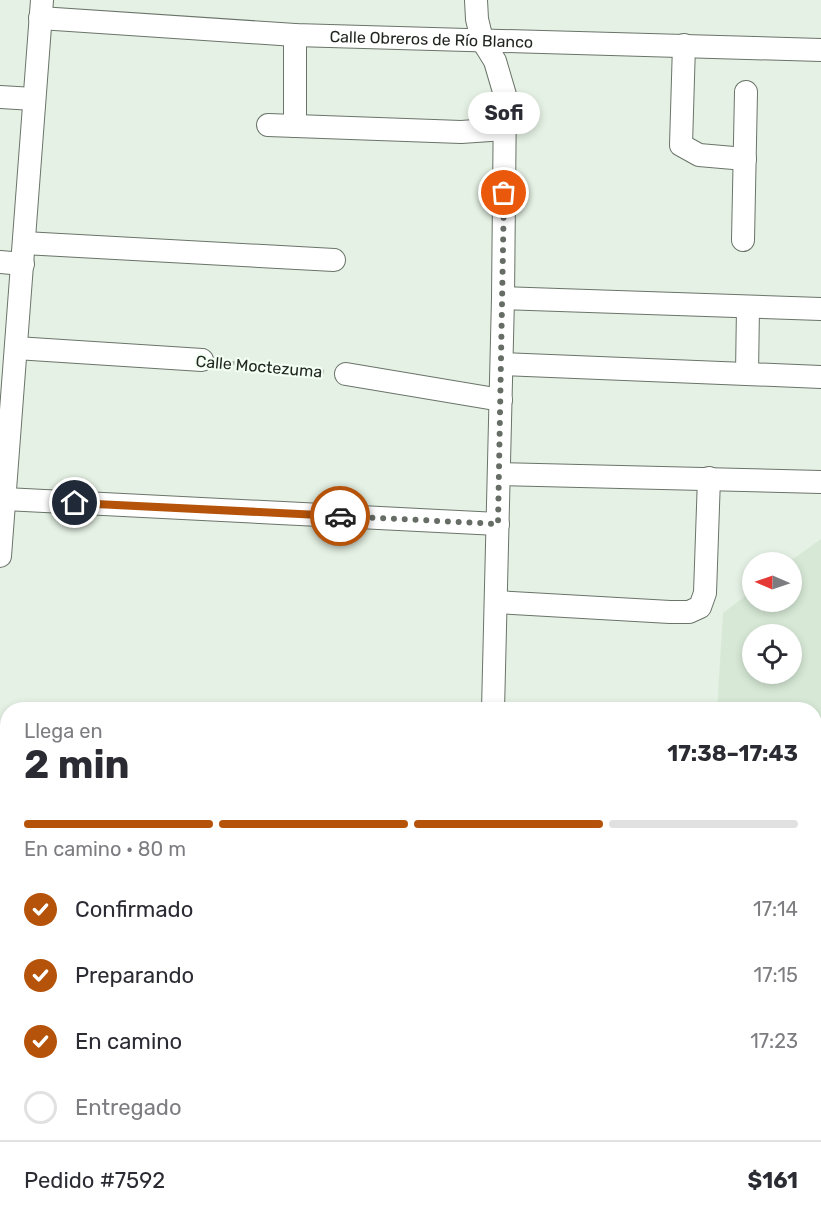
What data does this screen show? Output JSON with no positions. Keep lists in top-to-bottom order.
{
  "streets": {
    "street": ["Calle Obreros de Río Blanco", "Calle Moctezuma"]
  },
  "places": ["Sofi"],
  "north": "left",
  "page": {
    "bubble": "Sofi",
    "heading": ["2 min", "Llega en", "17:38–17:43"],
    "panel": ["Pedido #7592", "$161"],
    "bar": "En camino · 80 m",
    "list": [
      ["Confirmado", "17:14"],
      ["Preparando", "17:15"],
      ["En camino", "17:23"],
      "Entregado"
    ]
  }
}
